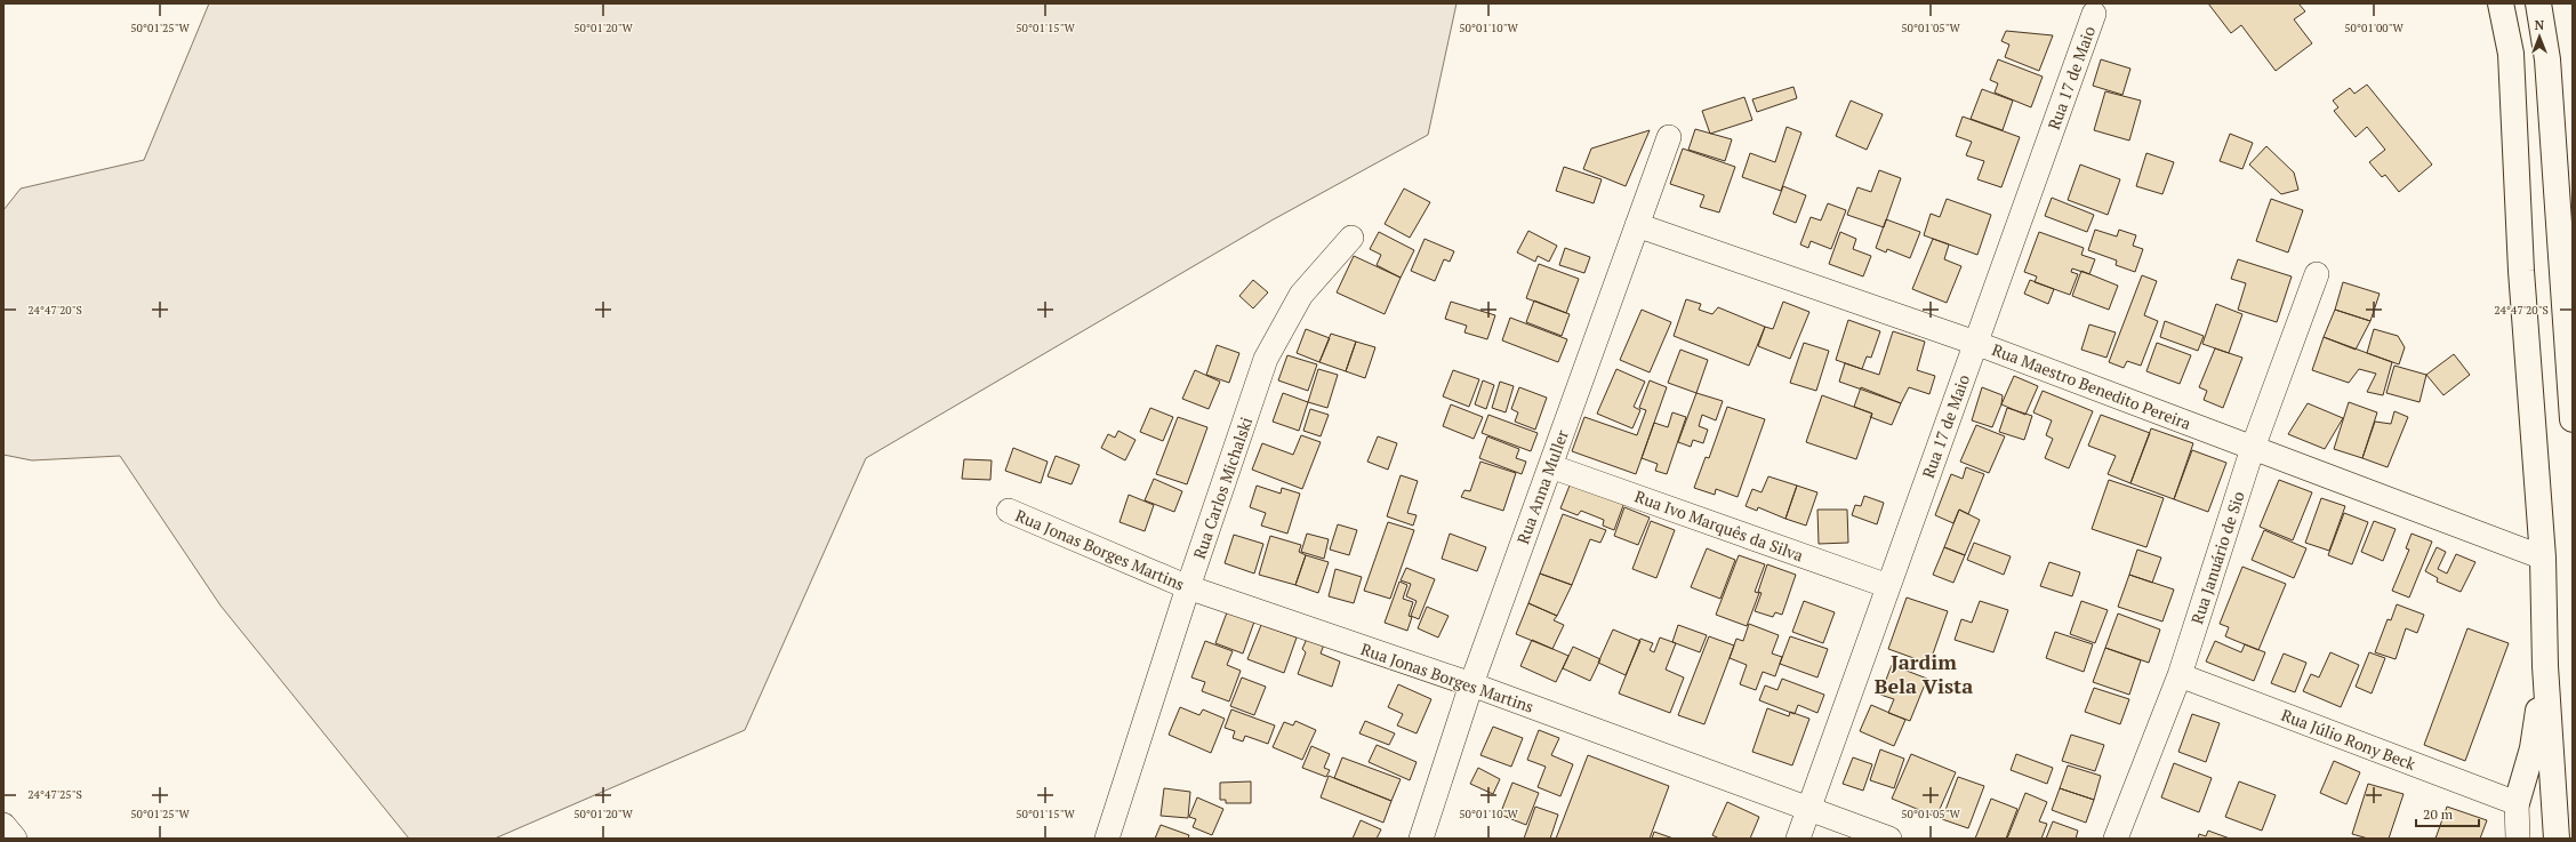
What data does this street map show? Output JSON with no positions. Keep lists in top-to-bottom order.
{
  "streets": {
    "street": [
      "Rua 17 de Maio",
      "Rua Maestro Benedito Pereira",
      "Rua Anna Muller",
      "Rua Carlos Michalski",
      "Rua Ivo Marquês da Silva",
      "Rua Jonas Borges Martins",
      "Rua Januário de Sio",
      "Rua Júlio Rony Beck"
    ]
  },
  "crossings": [
    ["Rua 17 de Maio", "Rua Maestro Benedito Pereira"],
    ["Rua 17 de Maio", "Rua Ivo Marquês da Silva"],
    ["Rua 17 de Maio", "Rua Jonas Borges Martins"],
    ["Rua Maestro Benedito Pereira", "Rua Anna Muller"],
    ["Rua Maestro Benedito Pereira", "Rua Januário de Sio"],
    ["Rua Anna Muller", "Rua Ivo Marquês da Silva"],
    ["Rua Anna Muller", "Rua Jonas Borges Martins"],
    ["Rua Carlos Michalski", "Rua Jonas Borges Martins"],
    ["Rua Januário de Sio", "Rua Júlio Rony Beck"]
  ],
  "districts": ["Jardim Bela Vista"],
  "scale_bar": "20 m",
  "north": "top",
  "coordinates": [
    "50°01'25\"W",
    "50°01'20\"W",
    "50°01'15\"W",
    "50°01'10\"W",
    "50°01'05\"W",
    "50°01'00\"W",
    "24°47'20\"S",
    "24°47'25\"S"
  ]
}
